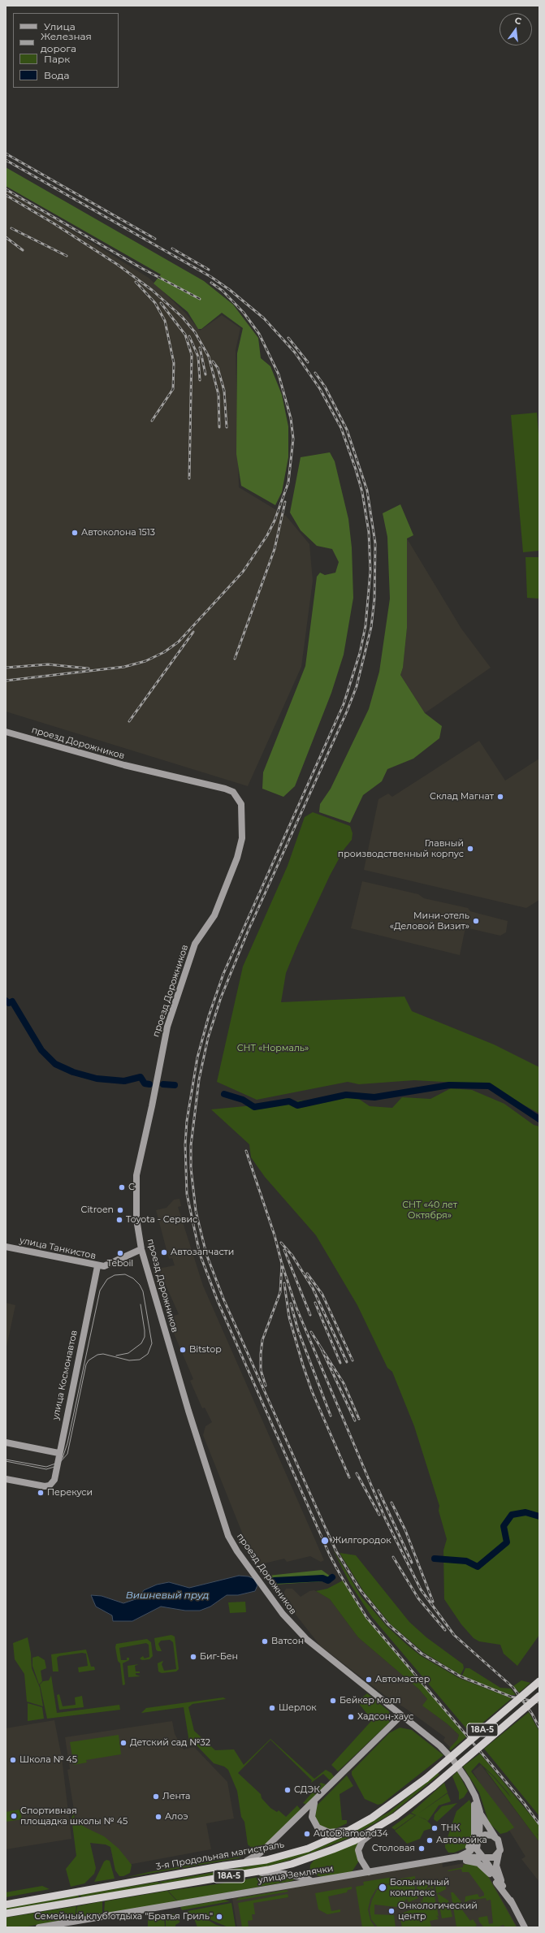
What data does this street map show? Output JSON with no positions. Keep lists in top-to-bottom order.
{
  "streets": {
    "highway": ["18А-5", "3-я Продольная магистраль"],
    "main road": [
      "проезд Дорожников",
      "улица Танкистов",
      "улица Космонавтов",
      "улица Землячки"
    ]
  },
  "crossings": [
    ["проезд Дорожников", "улица Танкистов"],
    ["проезд Дорожников", "улица Землячки"],
    ["улица Танкистов", "улица Космонавтов"]
  ],
  "water": ["Вишневый пруд"],
  "parks": ["СНТ «Нормаль»", "СНТ «40 лет Октября»"],
  "places": [
    "Автоколона 1513",
    "Склад Магнат",
    "Главный производственный корпус",
    "Мини-отель «Деловой Визит»",
    "С",
    "Citroen",
    "Toyota - Сервис",
    "Автозапчасти",
    "Teboil",
    "Bitstop",
    "Перекуси",
    "Жилгородок",
    "Ватсон",
    "Биг-Бен",
    "Автомастер",
    "Бейкер молл",
    "Шерлок",
    "Хадсон-хаус",
    "Детский сад №32",
    "Школа № 45",
    "СДЭК",
    "Лента",
    "Спортивная площадка школы № 45",
    "Алоэ",
    "ТНК",
    "AutoDiamond34",
    "Автомойка",
    "Столовая",
    "Больничный комплекс",
    "Онкологический центр",
    "Семейный клуб отдыха \"Братья Гриль\""
  ],
  "legend": [
    "Улица",
    "Железная дорога",
    "Парк",
    "Вода"
  ],
  "north": "top"
}
